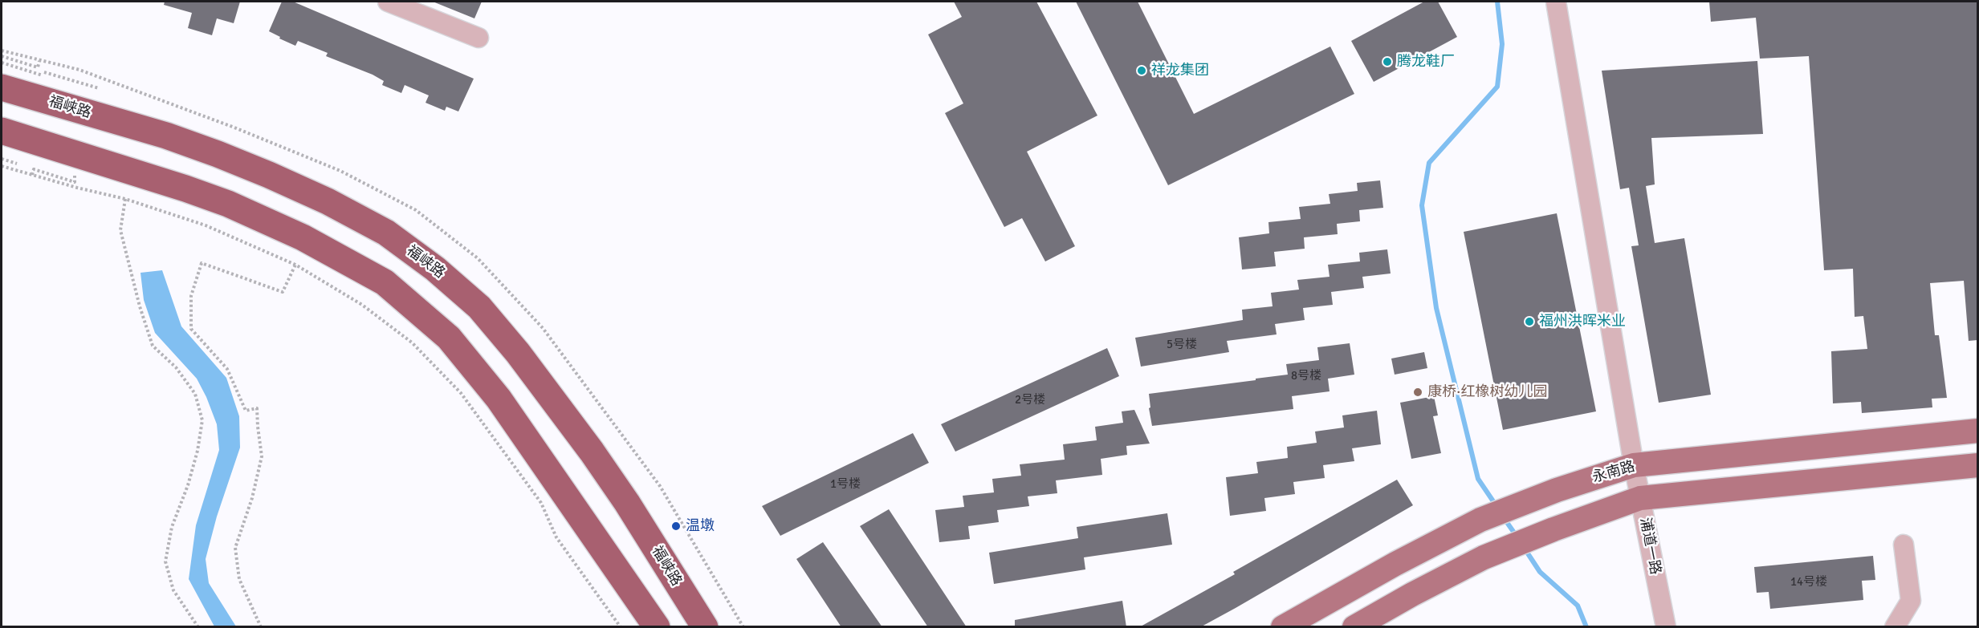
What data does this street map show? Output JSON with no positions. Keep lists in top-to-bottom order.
{
  "streets": {
    "highway": ["福峡路"],
    "main road": ["永南路"],
    "street": ["浦道一路"]
  },
  "crossings": [
    ["永南路", "浦道一路"]
  ],
  "places": [
    "腾龙鞋厂",
    "祥龙集团",
    "福州洪晖米业",
    "康桥·红橡树幼儿园",
    "温墩"
  ],
  "house_numbers": [
    "5号楼",
    "8号楼",
    "2号楼",
    "1号楼",
    "14号楼"
  ]
}
